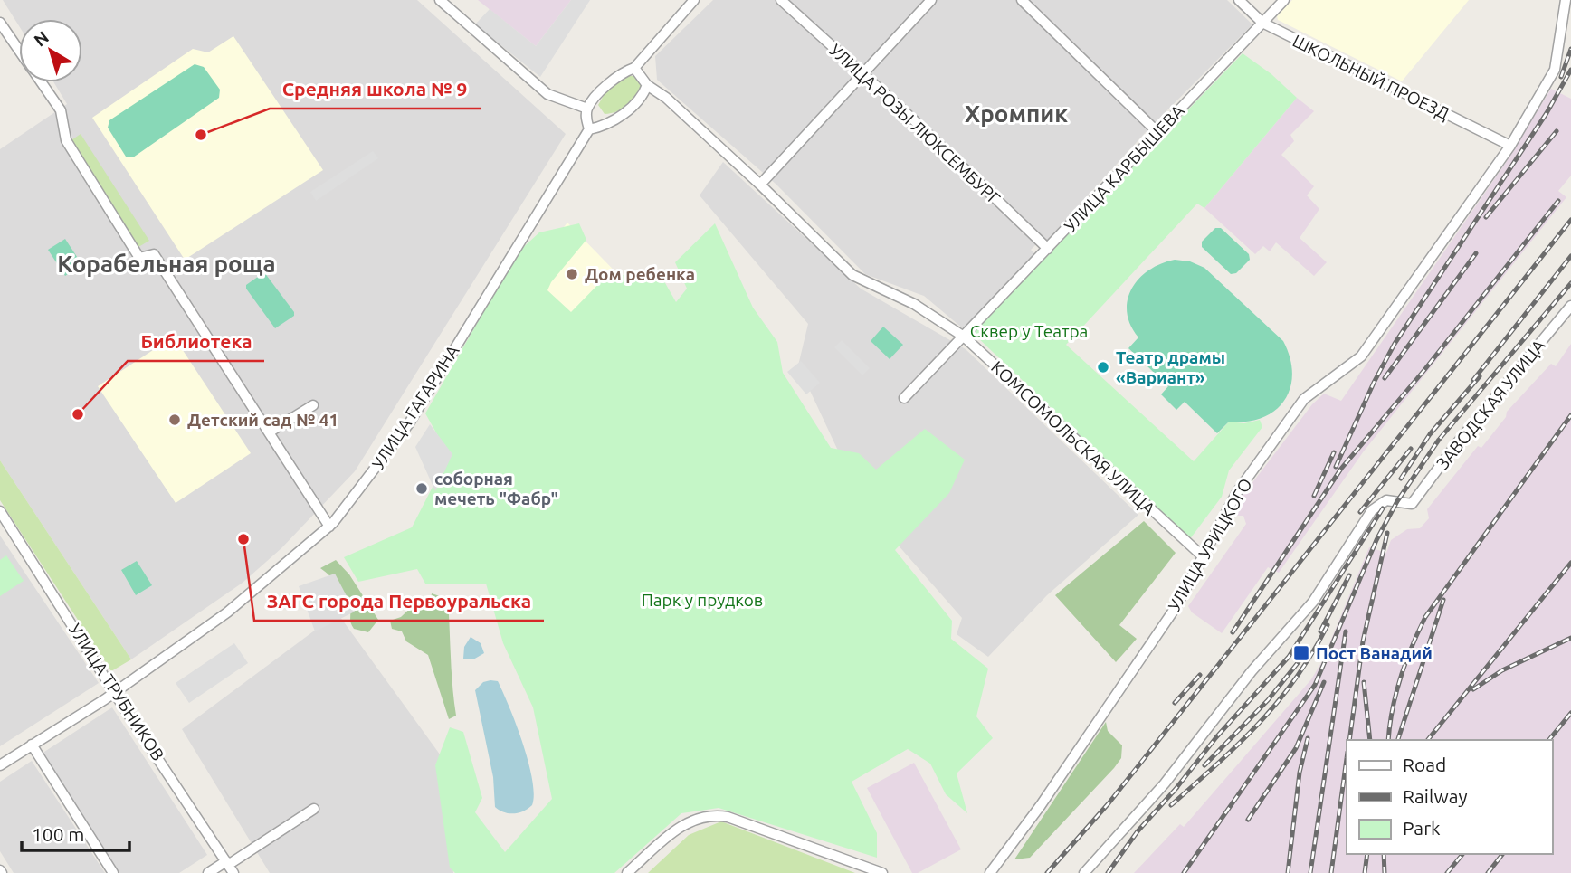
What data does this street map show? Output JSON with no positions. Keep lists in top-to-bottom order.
{
  "streets": {
    "street": [
      "ШКОЛЬНЫЙ ПРОЕЗД",
      "УЛИЦА РОЗЫ ЛЮКСЕМБУРГ",
      "УЛИЦА КАРБЫШЕВА",
      "ЗАВОДСКАЯ УЛИЦА",
      "УЛИЦА ГАГАРИНА",
      "КОМСОМОЛЬСКАЯ УЛИЦА",
      "УЛИЦА УРИЦКОГО",
      "УЛИЦА ТРУБНИКОВ"
    ]
  },
  "crossings": [
    ["ШКОЛЬНЫЙ ПРОЕЗД", "УЛИЦА КАРБЫШЕВА"],
    ["ШКОЛЬНЫЙ ПРОЕЗД", "УЛИЦА УРИЦКОГО"],
    ["УЛИЦА РОЗЫ ЛЮКСЕМБУРГ", "УЛИЦА КАРБЫШЕВА"],
    ["УЛИЦА КАРБЫШЕВА", "КОМСОМОЛЬСКАЯ УЛИЦА"],
    ["УЛИЦА ГАГАРИНА", "УЛИЦА ТРУБНИКОВ"],
    ["КОМСОМОЛЬСКАЯ УЛИЦА", "УЛИЦА УРИЦКОГО"]
  ],
  "districts": ["Хромпик", "Корабельная роща"],
  "parks": ["Сквер у Театра", "Парк у прудков"],
  "places": {
    "other": [
      "Средняя школа № 9",
      "Дом ребенка",
      "Театр драмы «Вариант»",
      "Библиотека",
      "Детский сад № 41",
      "соборная мечеть \"Фабр\"",
      "ЗАГС города Первоуральска"
    ],
    "transit": ["Пост Ванадий"]
  },
  "legend": ["Road", "Railway", "Park"],
  "scale_bar": "100 m",
  "north": "top left"
}
